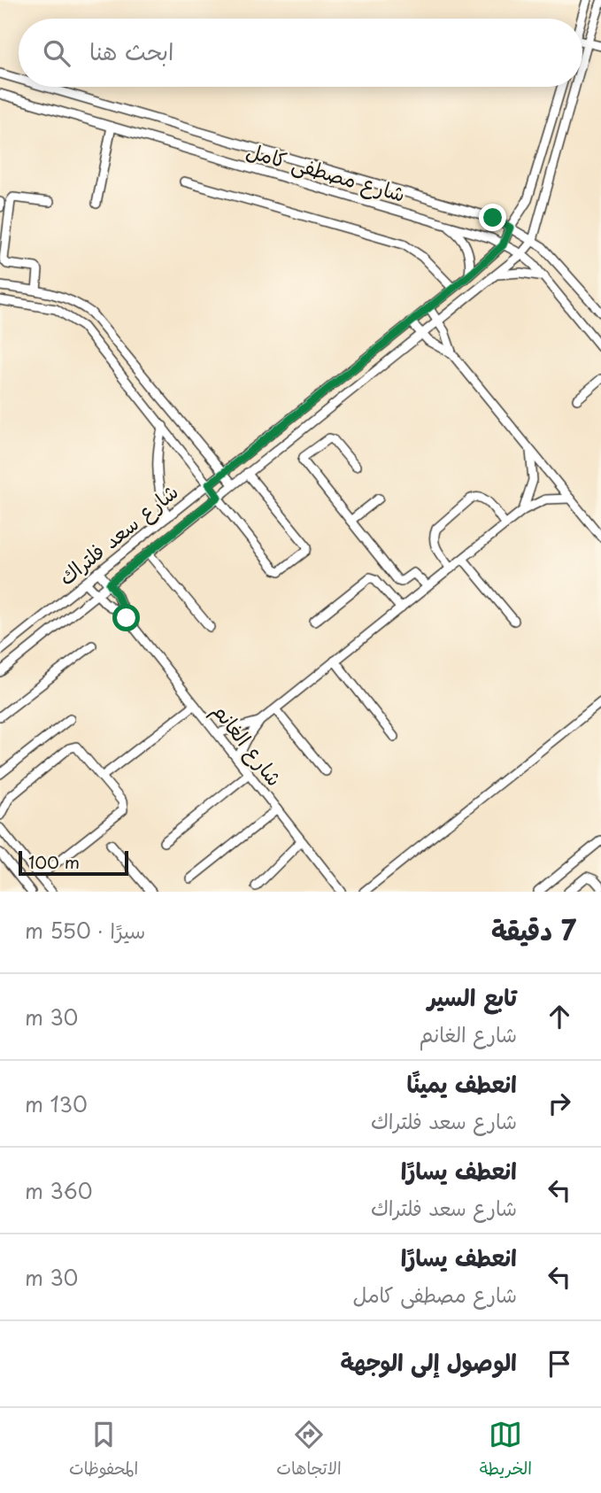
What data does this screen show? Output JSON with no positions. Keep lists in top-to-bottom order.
{
  "streets": {
    "street": ["شارع مصطفى كامل", "شارع سعد فلتراك", "شارع الغانم"]
  },
  "crossings": [
    ["شارع مصطفى كامل", "شارع سعد فلتراك"],
    ["شارع سعد فلتراك", "شارع الغانم"]
  ],
  "scale_bar": "100 m",
  "page": {
    "search": "ابحث هنا",
    "scale": "100 m",
    "heading": ["7 دقيقة", "سيرًا · 550 m"],
    "list": [
      ["تابع السير", "شارع الغانم", "30 m"],
      ["انعطف يمينًا", "شارع سعد فلتراك", "130 m"],
      ["انعطف يسارًا", "شارع سعد فلتراك", "360 m"],
      ["انعطف يسارًا", "شارع مصطفى كامل", "30 m"],
      "الوصول إلى الوجهة"
    ],
    "nav": ["الخريطة", "الاتجاهات", "المحفوظات"]
  }
}
